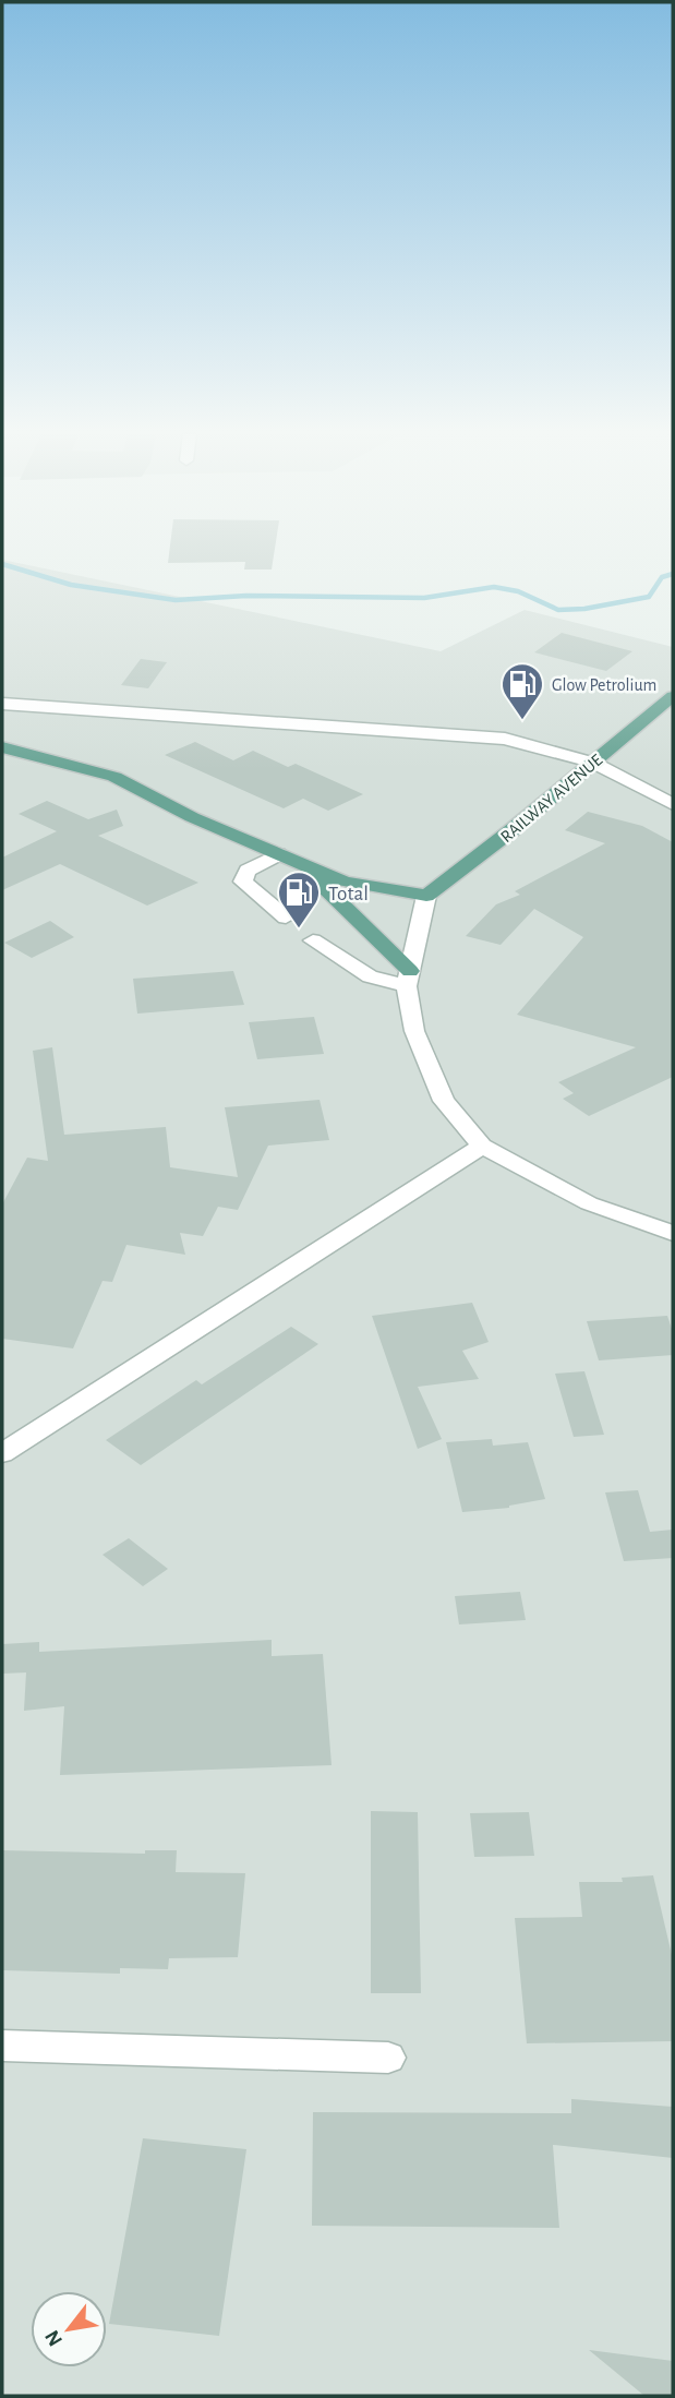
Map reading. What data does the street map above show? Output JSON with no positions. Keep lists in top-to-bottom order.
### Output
{
  "streets": {
    "main road": ["RAILWAY AVENUE"]
  },
  "places": {
    "fuel station": ["Glow Petrolium", "Total"]
  },
  "north": "bottom left"
}
